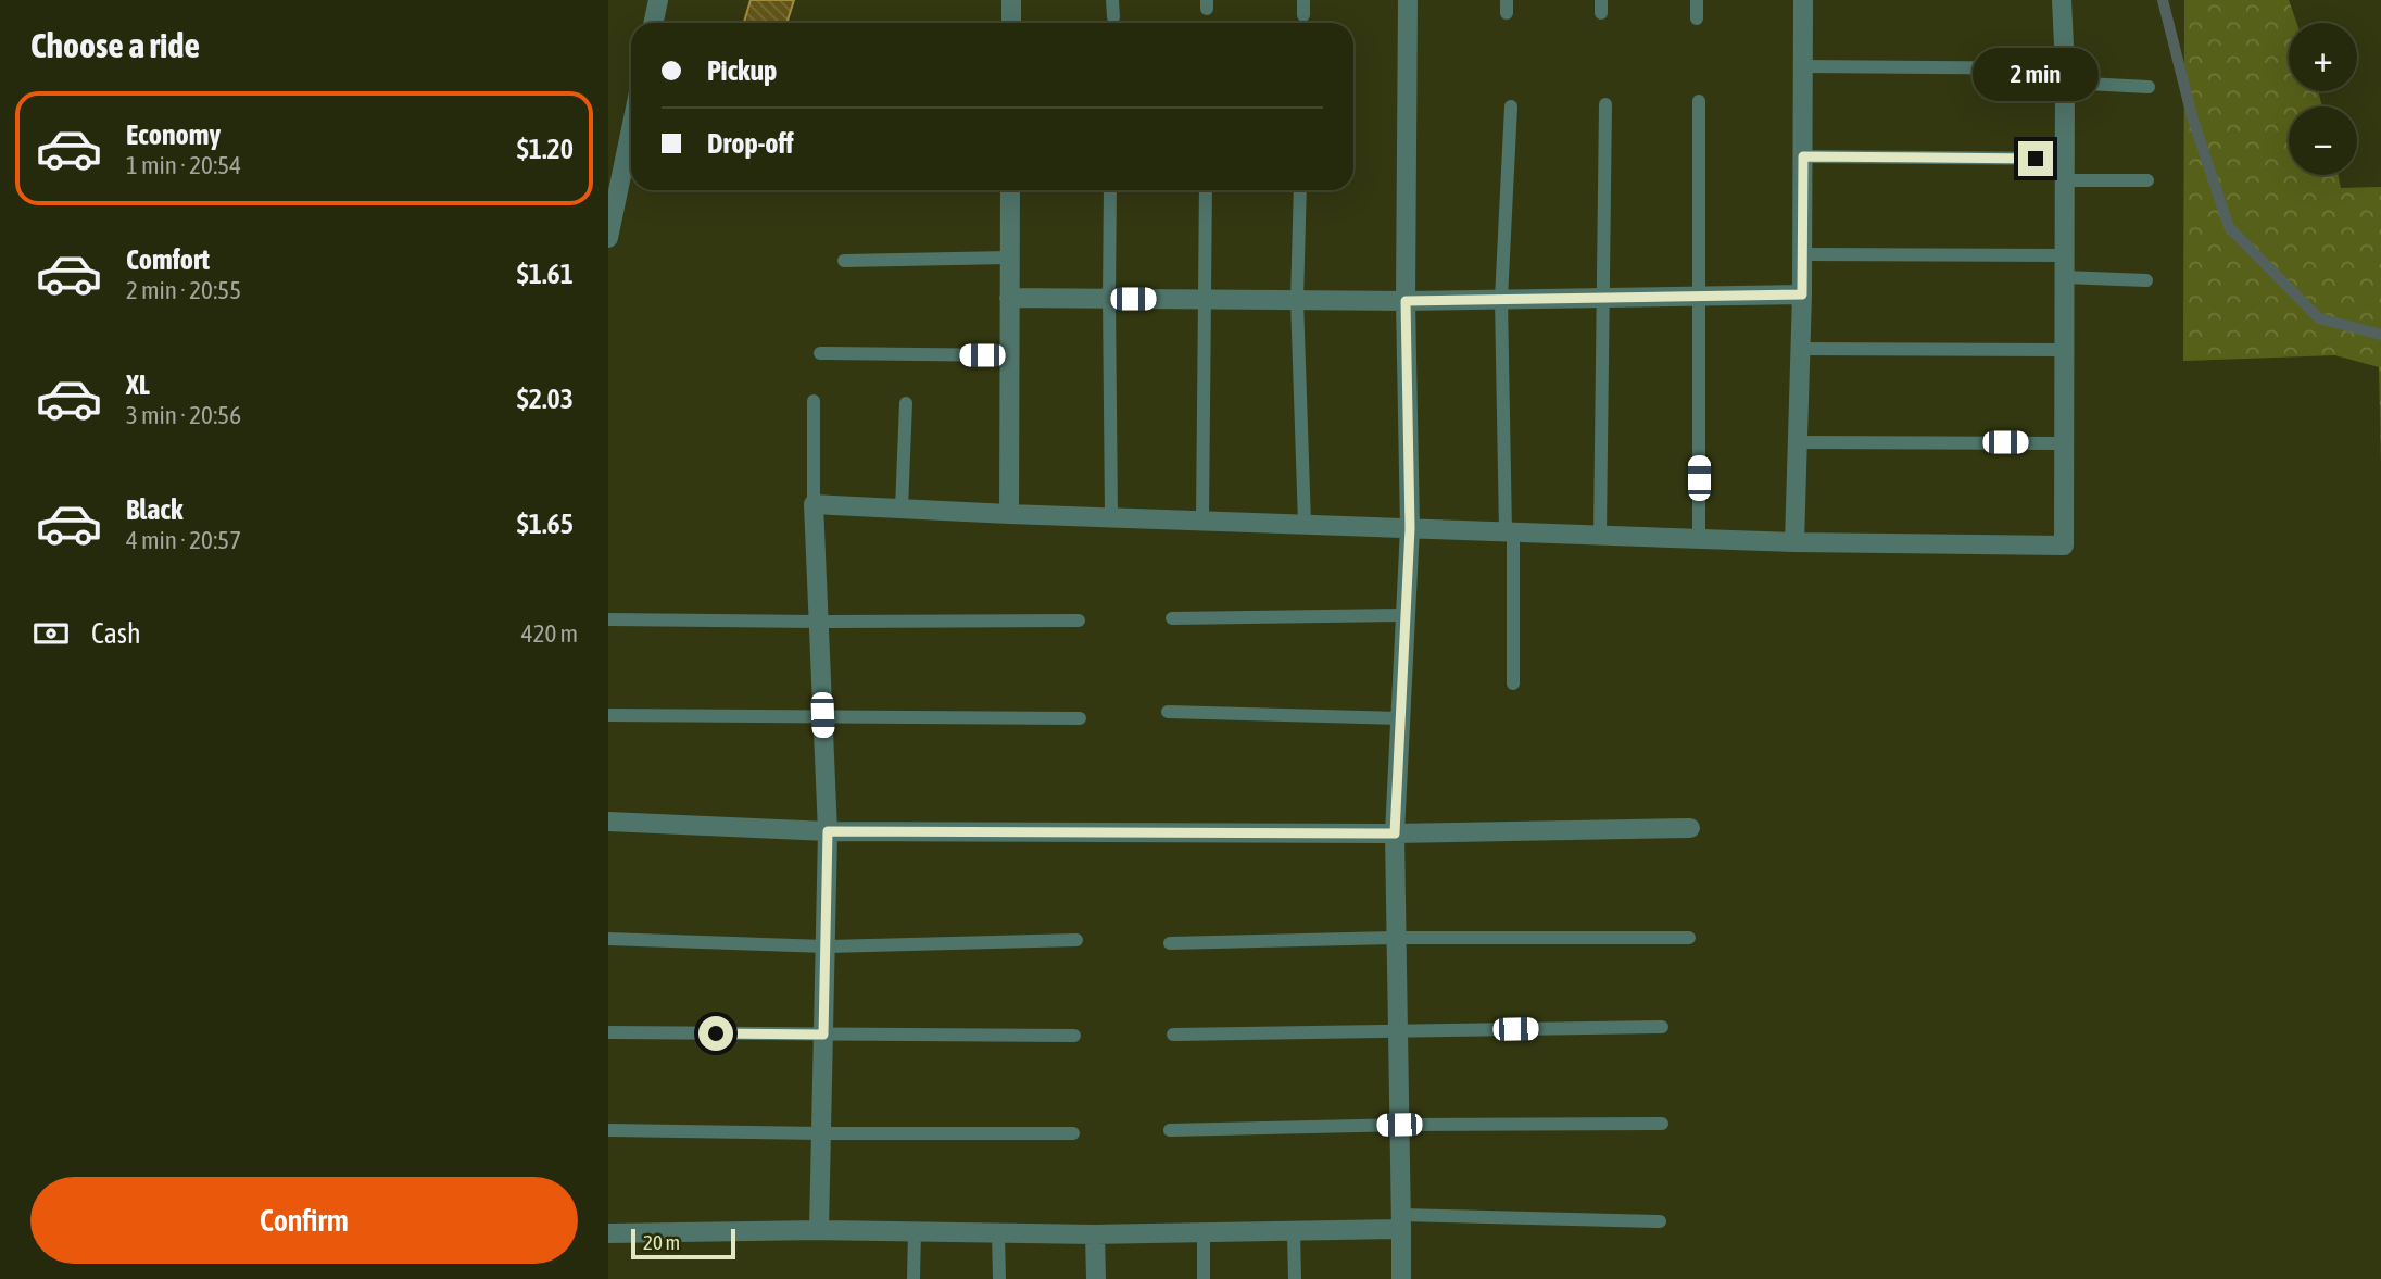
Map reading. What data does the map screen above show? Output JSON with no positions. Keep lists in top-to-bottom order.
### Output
{
  "scale_bar": "20 m",
  "page": {
    "heading": "Choose a ride",
    "map_buttons": ["+", "−"],
    "banner": ["Pickup", "Drop-off"],
    "bubble": "2 min",
    "list": [
      {
        "name": "Economy",
        "note": "1 min · 20:54",
        "value": "$1.20"
      },
      {
        "name": "Comfort",
        "note": "2 min · 20:55",
        "value": "$1.61"
      },
      {
        "name": "XL",
        "note": "3 min · 20:56",
        "value": "$2.03"
      },
      {
        "name": "Black",
        "note": "4 min · 20:57",
        "value": "$1.65"
      }
    ],
    "pay": ["Cash", "420 m"],
    "buttons": "Confirm",
    "scale": "20 m"
  }
}
